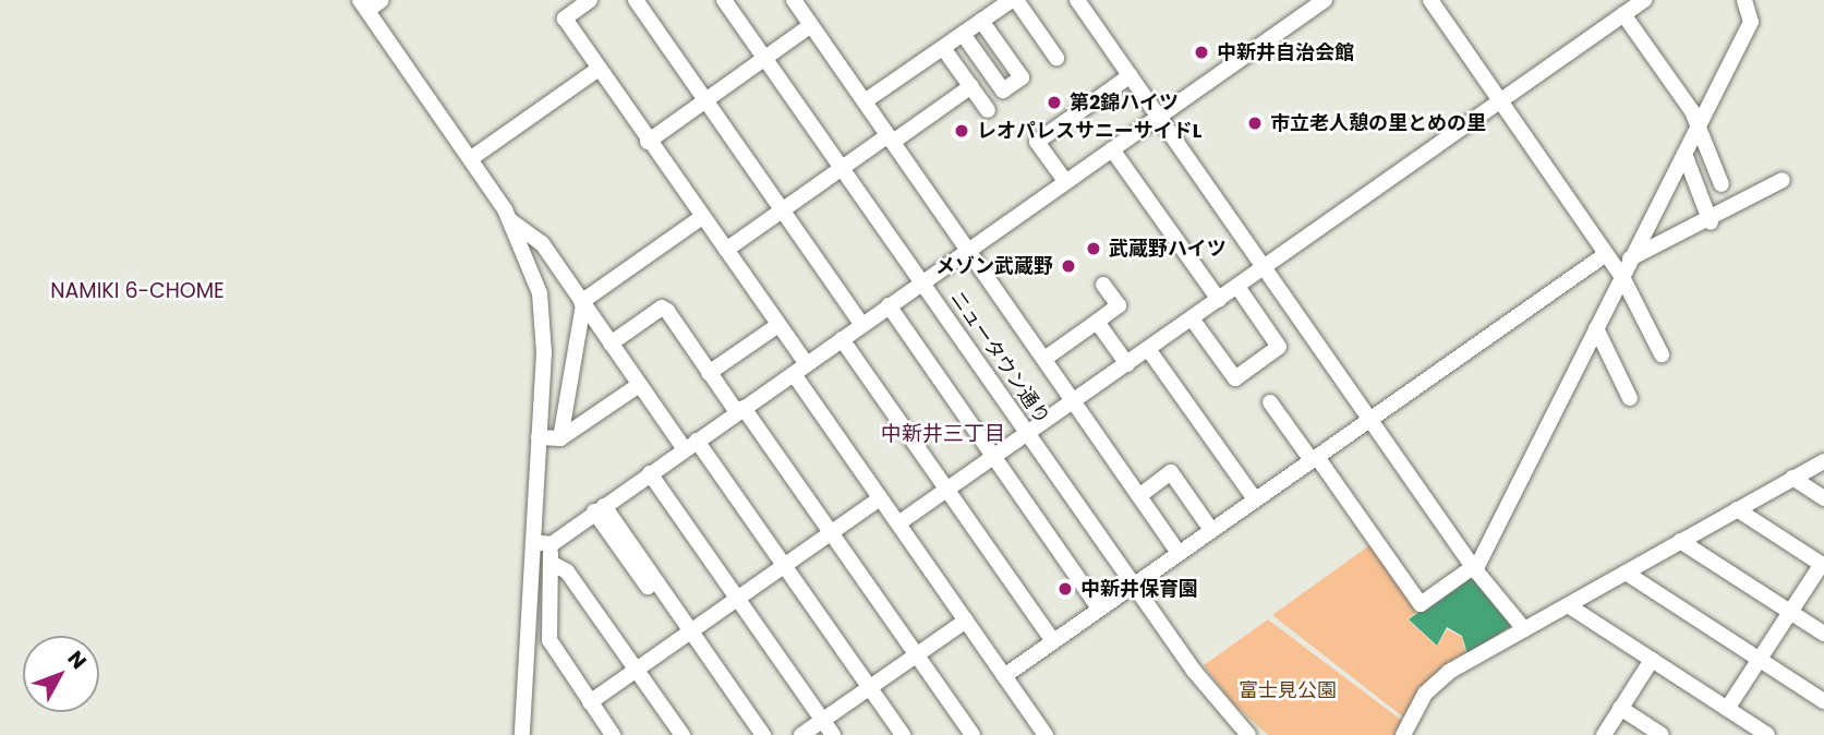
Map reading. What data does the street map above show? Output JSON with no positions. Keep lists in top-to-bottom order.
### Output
{
  "streets": {
    "street": ["ニュータウン通り"]
  },
  "districts": ["NAMIKI 6-CHOME", "中新井三丁目"],
  "parks": ["富士見公園"],
  "places": [
    "中新井自治会館",
    "第2錦ハイツ",
    "市立老人憩の里とめの里",
    "レオパレスサニーサイドL",
    "武蔵野ハイツ",
    "メゾン武蔵野",
    "中新井保育園"
  ],
  "north": "top right"
}
